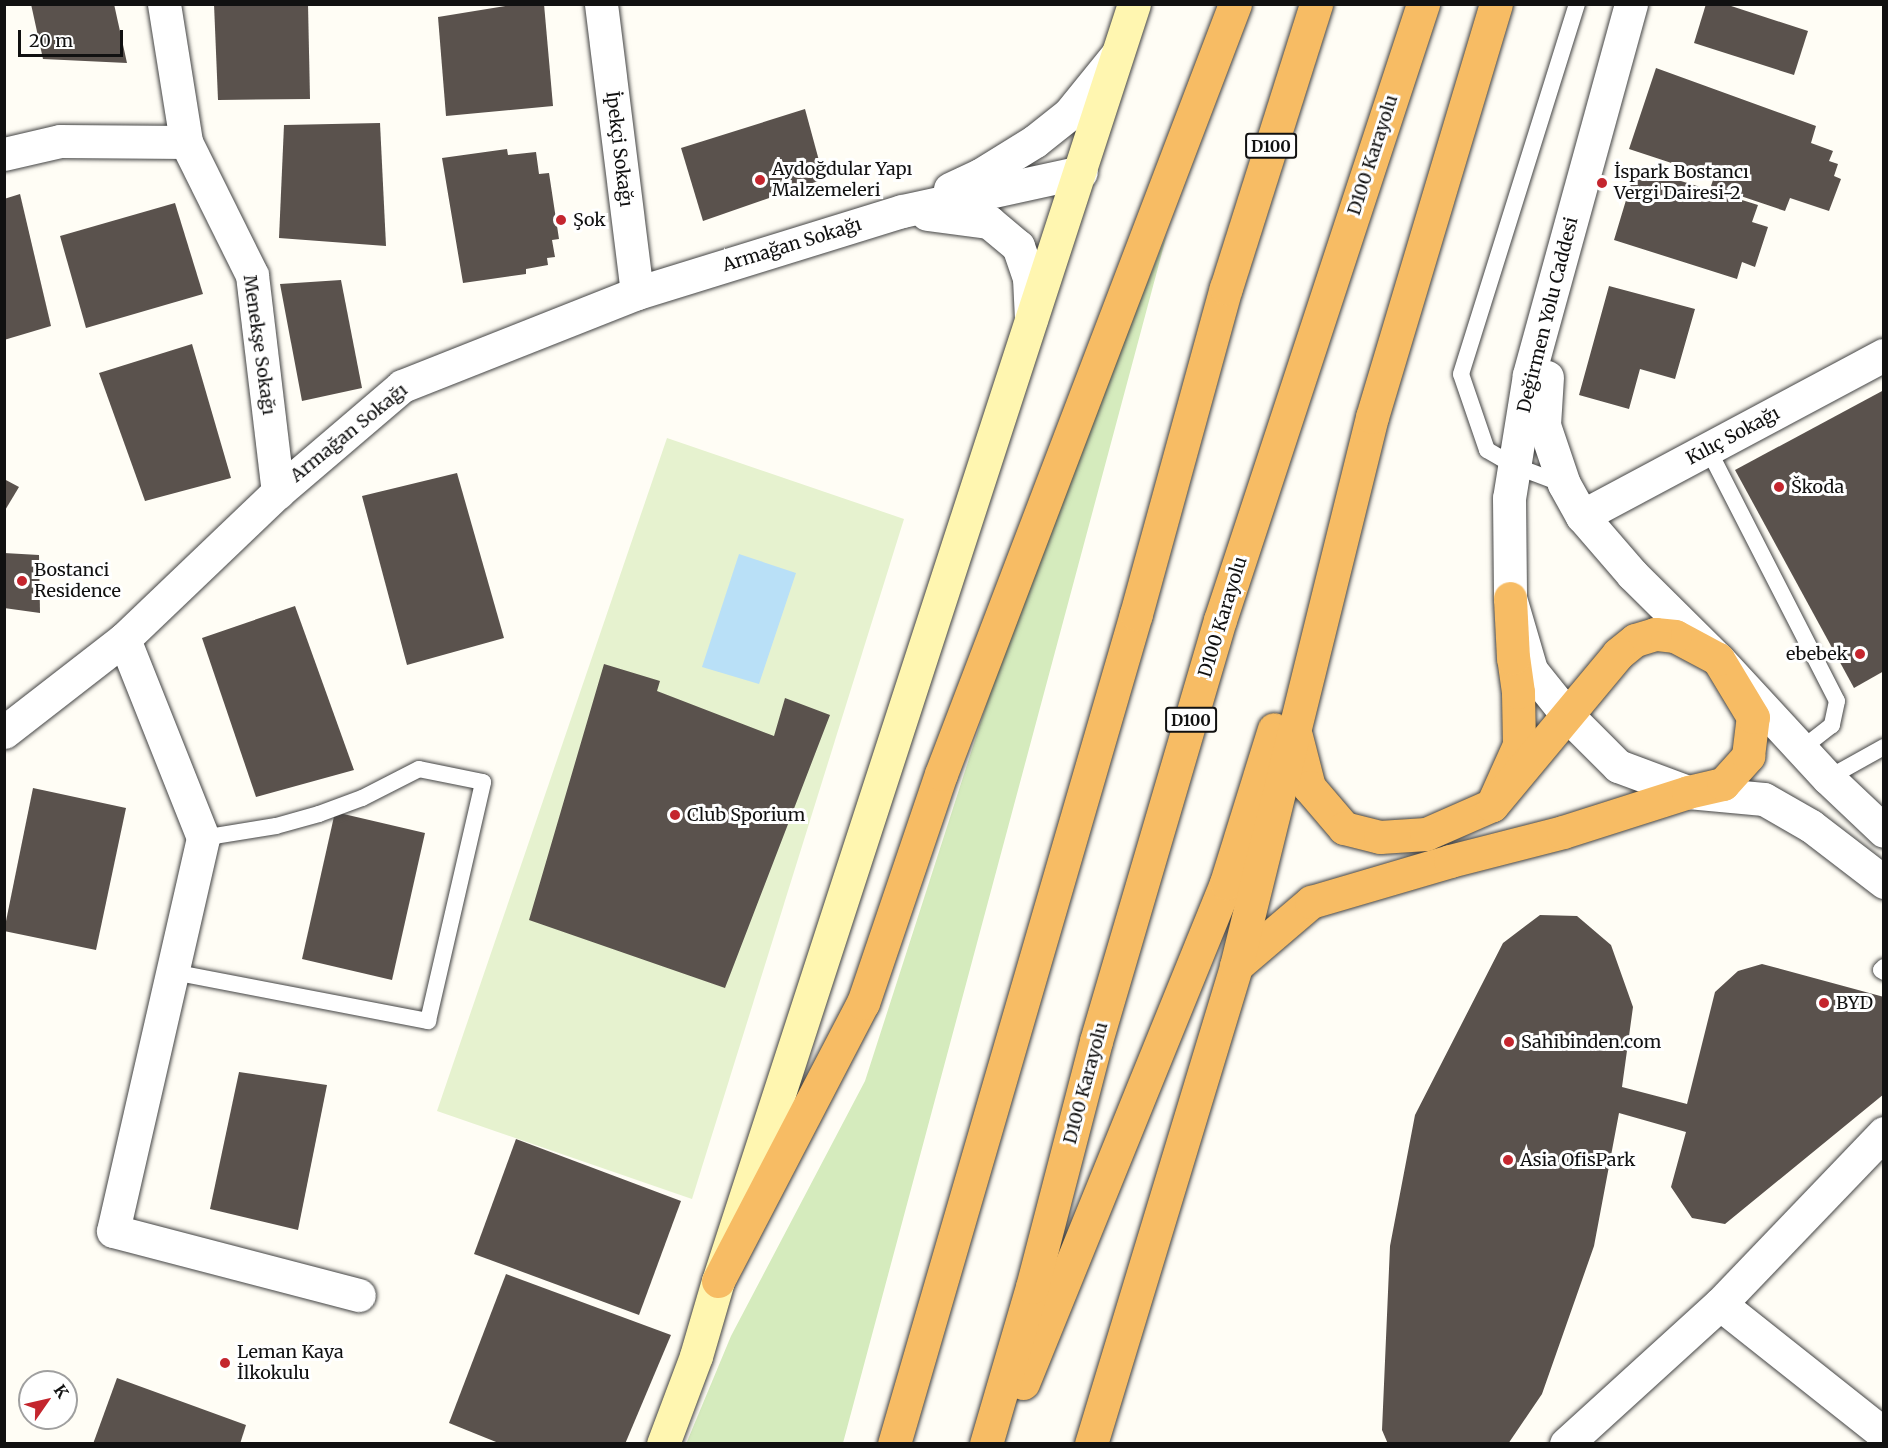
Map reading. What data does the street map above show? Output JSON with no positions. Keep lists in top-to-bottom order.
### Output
{
  "streets": {
    "highway": ["D100", "D100 Karayolu"],
    "street": [
      "İpekçi Sokağı",
      "Armağan Sokağı",
      "Değirmen Yolu Caddesi",
      "Menekşe Sokağı",
      "Kılıç Sokağı"
    ]
  },
  "crossings": [
    ["İpekçi Sokağı", "Armağan Sokağı"],
    ["Armağan Sokağı", "Menekşe Sokağı"],
    ["Değirmen Yolu Caddesi", "Kılıç Sokağı"]
  ],
  "places": [
    "Aydoğdular Yapı Malzemeleri",
    "İspark Bostancı Vergi Dairesi-2",
    "Şok",
    "Škoda",
    "Bostanci Residence",
    "ebebek",
    "Club Sporium",
    "BYD",
    "Sahibinden.com",
    "Asia OfisPark",
    "Leman Kaya İlkokulu"
  ],
  "scale_bar": "20 m",
  "north": "top right"
}
